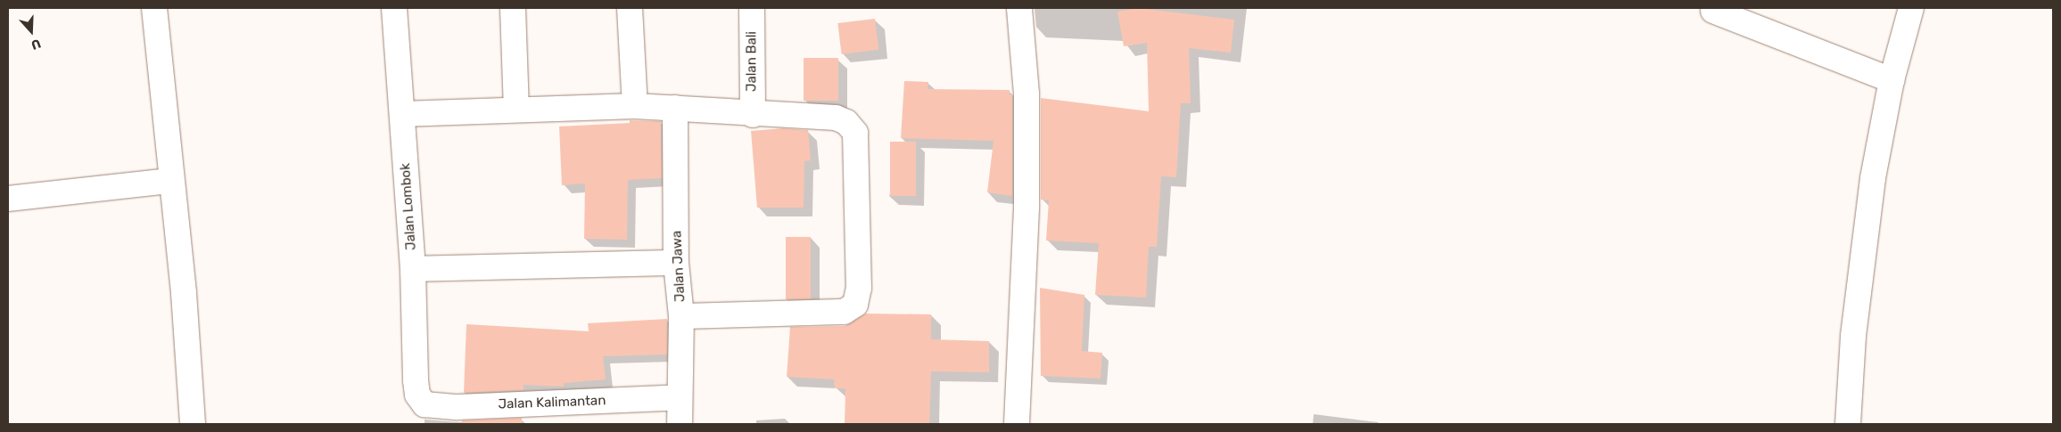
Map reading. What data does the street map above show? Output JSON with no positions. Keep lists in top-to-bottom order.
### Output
{
  "streets": {
    "street": [
      "Jalan Bali",
      "Jalan Lombok",
      "Jalan Jawa",
      "Jalan Kalimantan"
    ]
  },
  "crossings": [
    ["Jalan Lombok", "Jalan Kalimantan"],
    ["Jalan Jawa", "Jalan Kalimantan"]
  ],
  "north": "bottom"
}
